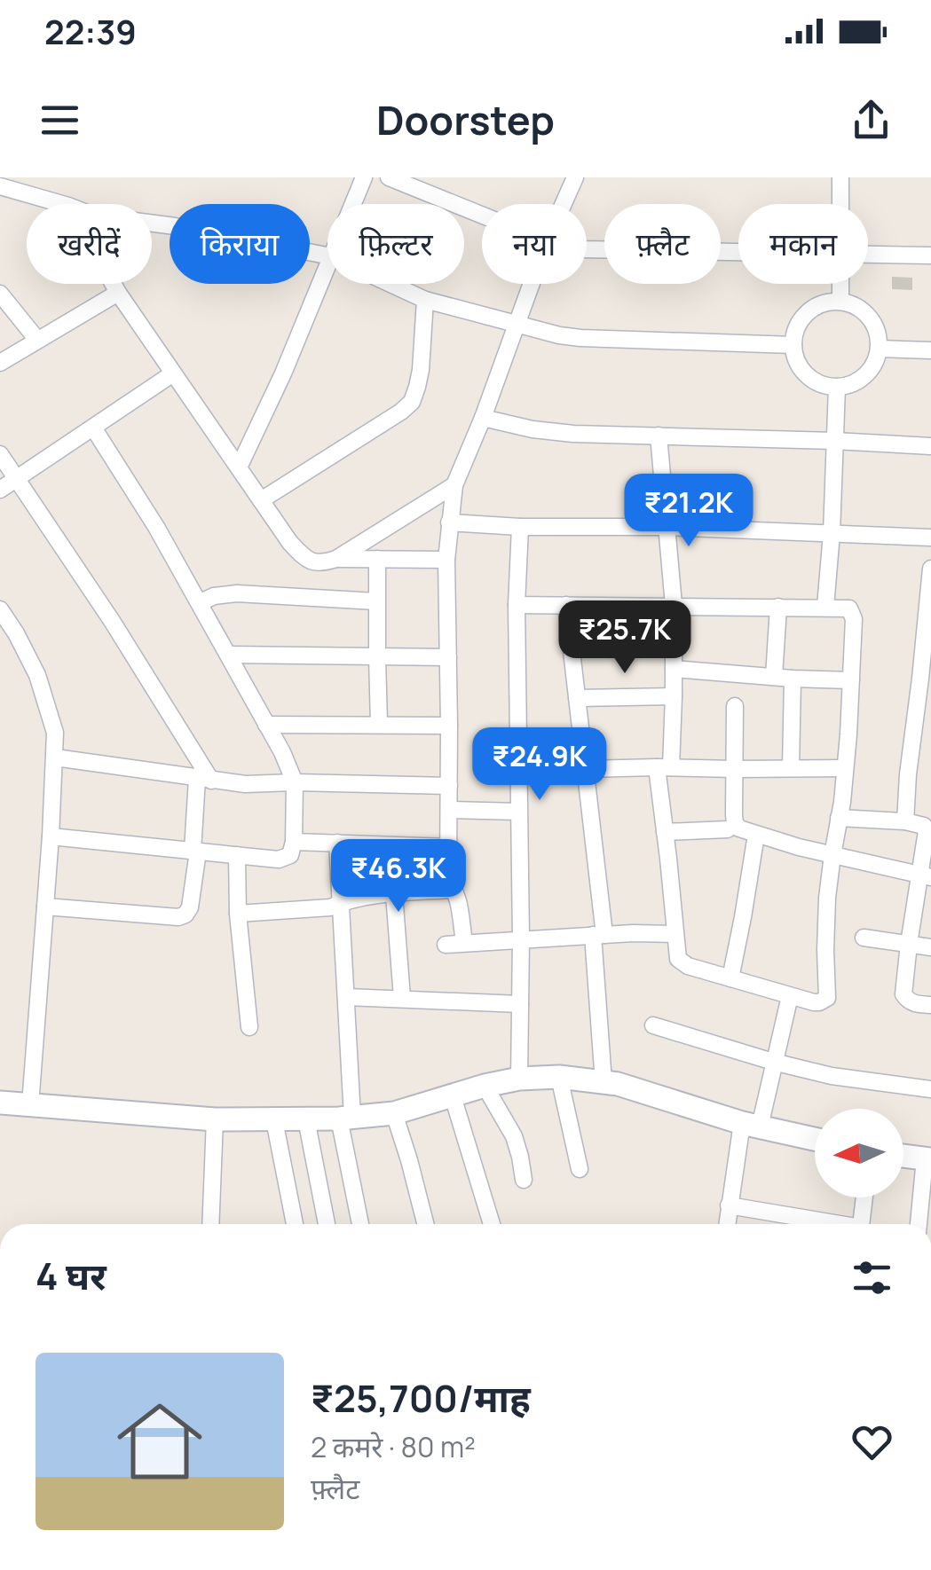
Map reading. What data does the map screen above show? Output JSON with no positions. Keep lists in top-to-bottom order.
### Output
{
  "north": "left",
  "page": {
    "status": "22:39",
    "header": "Doorstep",
    "chip": [
      "खरीदें",
      "किराया",
      "फ़िल्टर",
      "नया",
      "फ़्लैट",
      "मकान"
    ],
    "price": [
      "₹21.2K",
      "₹25.7K",
      "₹24.9K",
      "₹46.3K"
    ],
    "heading": "4 घर",
    "list": [
      {
        "name": "₹25,700/माह",
        "note": "2 कमरे · 80 m² · फ़्लैट"
      }
    ]
  }
}
